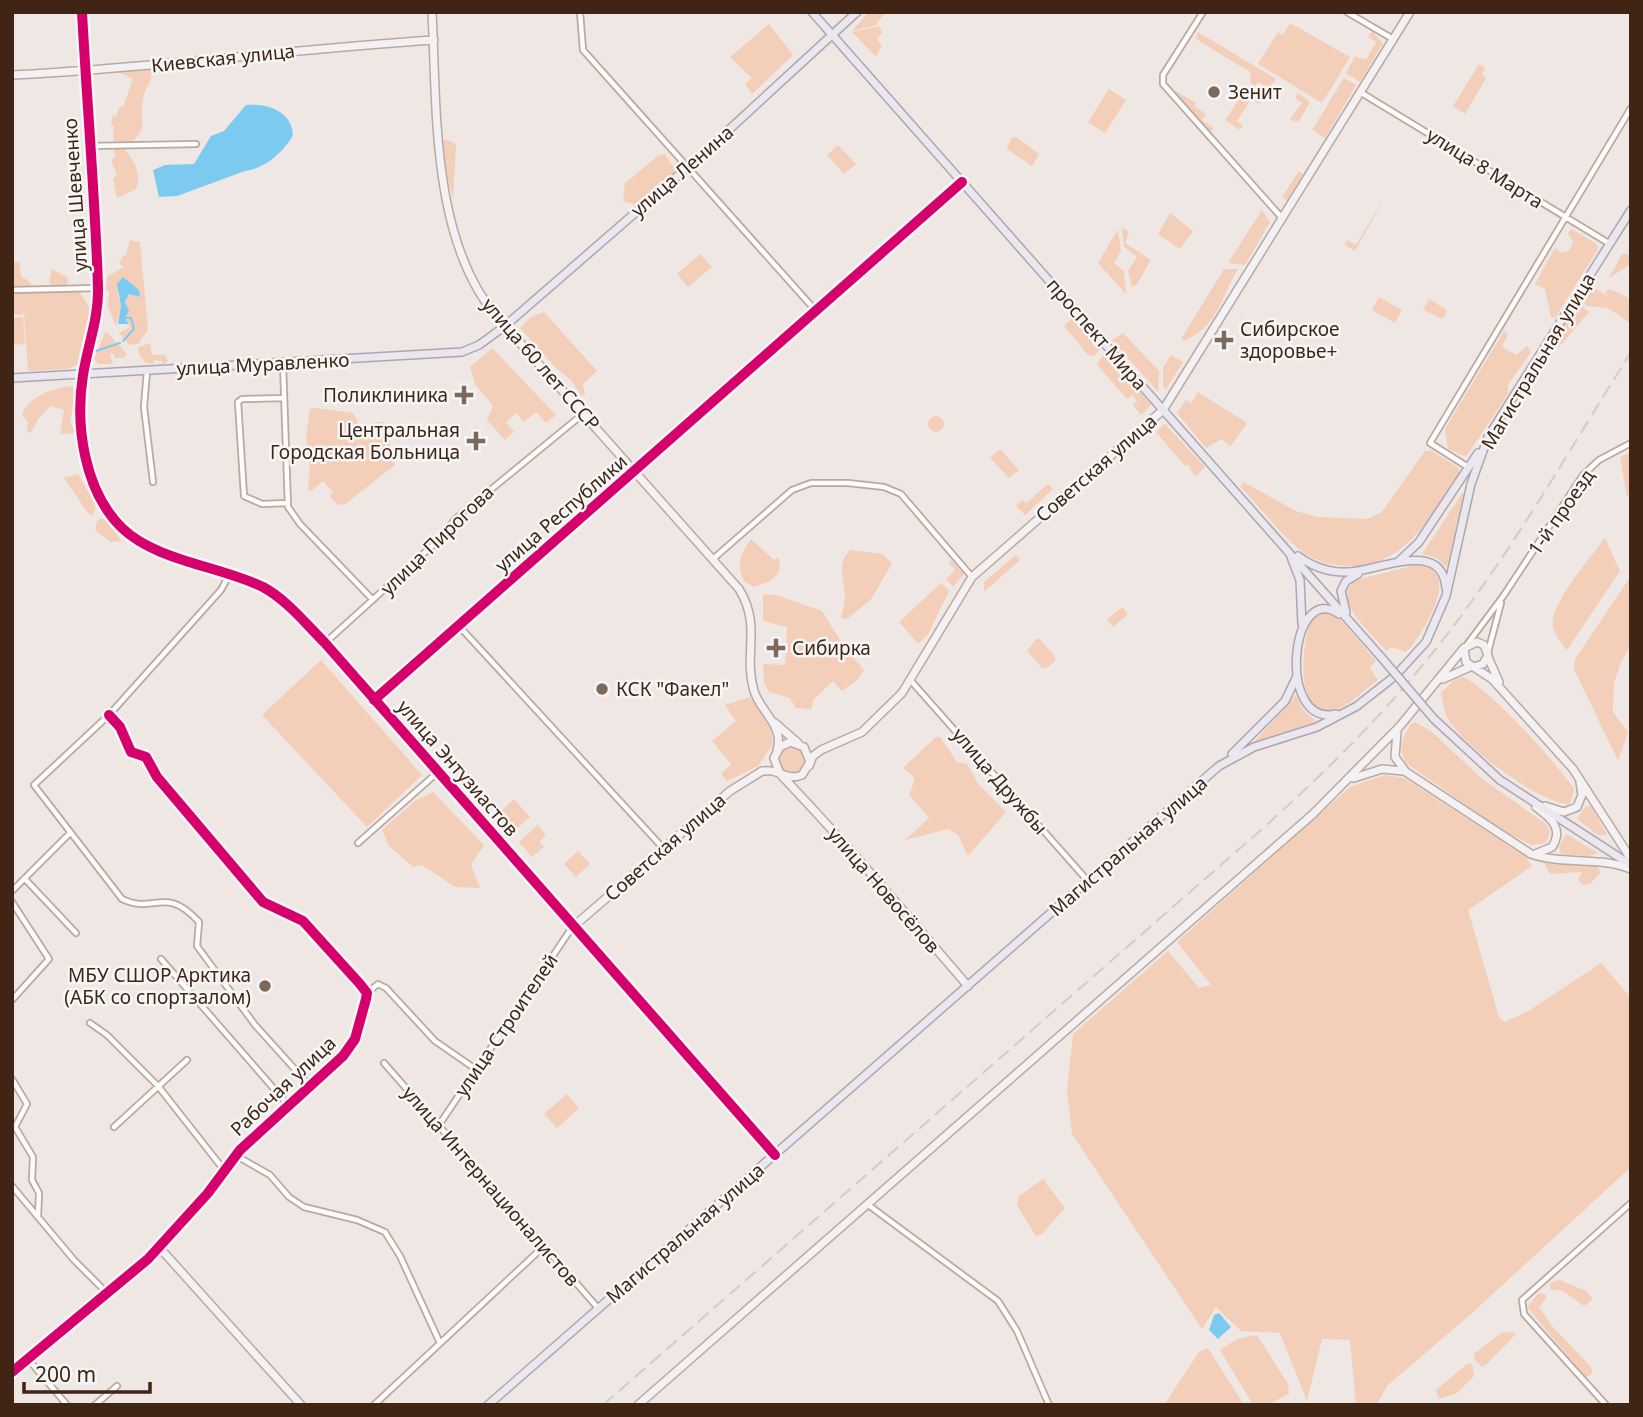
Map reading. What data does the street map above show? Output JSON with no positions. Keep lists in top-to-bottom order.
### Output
{
  "streets": {
    "main road": [
      "Киевская улица",
      "улица Ленина",
      "улица Шевченко",
      "проспект Мира",
      "Магистральная улица",
      "улица Муравленко",
      "улица 60 лет СССР",
      "Советская улица",
      "улица Республики",
      "улица Энтузиастов",
      "улица Новосёлов"
    ],
    "street": [
      "улица 8 Марта",
      "1-й проезд",
      "улица Пирогова",
      "улица Дружбы",
      "улица Строителей",
      "Рабочая улица",
      "улица Интернационалистов"
    ]
  },
  "crossings": [
    ["Киевская улица", "улица Шевченко"],
    ["Киевская улица", "улица 60 лет СССР"],
    ["улица 8 Марта", "Магистральная улица"],
    ["улица 8 Марта", "Советская улица"],
    ["улица Ленина", "проспект Мира"],
    ["улица Ленина", "улица Муравленко"],
    ["улица Ленина", "улица 60 лет СССР"],
    ["улица Шевченко", "улица Муравленко"],
    ["улица Шевченко", "улица Энтузиастов"],
    ["проспект Мира", "Советская улица"],
    ["Магистральная улица", "улица Энтузиастов"],
    ["Магистральная улица", "улица Дружбы"],
    ["Магистральная улица", "улица Новосёлов"],
    ["Магистральная улица", "улица Интернационалистов"],
    ["улица Муравленко", "улица 60 лет СССР"],
    ["улица Муравленко", "улица Энтузиастов"],
    ["улица 60 лет СССР", "Советская улица"],
    ["улица 60 лет СССР", "улица Республики"],
    ["улица 60 лет СССР", "улица Пирогова"],
    ["улица 60 лет СССР", "улица Новосёлов"],
    ["Советская улица", "улица Энтузиастов"],
    ["Советская улица", "улица Дружбы"],
    ["Советская улица", "улица Новосёлов"],
    ["Советская улица", "улица Строителей"],
    ["улица Республики", "улица Энтузиастов"],
    ["улица Пирогова", "улица Энтузиастов"],
    ["улица Энтузиастов", "улица Строителей"],
    ["улица Строителей", "улица Интернационалистов"]
  ],
  "places": {
    "other": ["Зенит", "КСК \"Факел\"", "МБУ СШОР Арктика (АБК со спортзалом)"],
    "health": [
      "Сибирское здоровье+",
      "Поликлиника",
      "Центральная Городская Больница",
      "Сибирка"
    ]
  },
  "scale_bar": "200 m"
}
